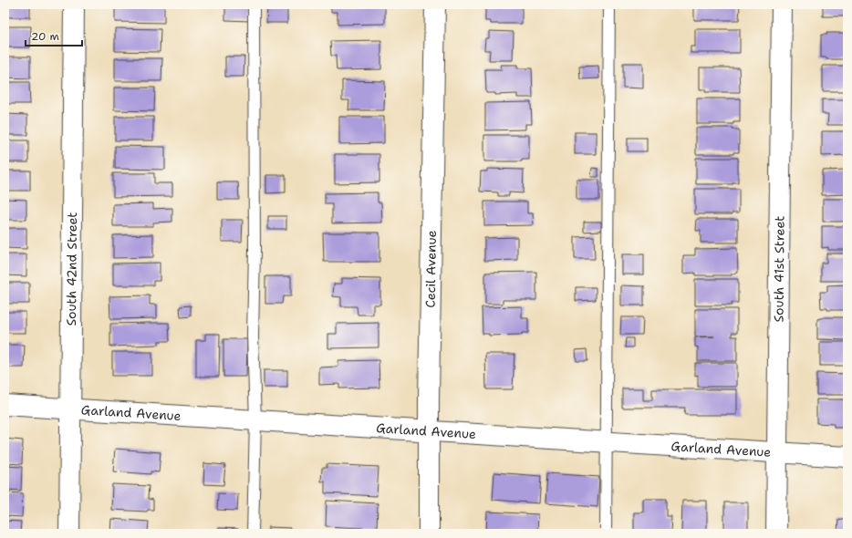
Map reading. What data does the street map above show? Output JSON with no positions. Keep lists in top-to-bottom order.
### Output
{
  "streets": {
    "street": [
      "South 42nd Street",
      "Cecil Avenue",
      "South 41st Street",
      "Garland Avenue"
    ]
  },
  "crossings": [
    ["South 42nd Street", "Garland Avenue"],
    ["Cecil Avenue", "Garland Avenue"],
    ["South 41st Street", "Garland Avenue"]
  ],
  "scale_bar": "20 m"
}
